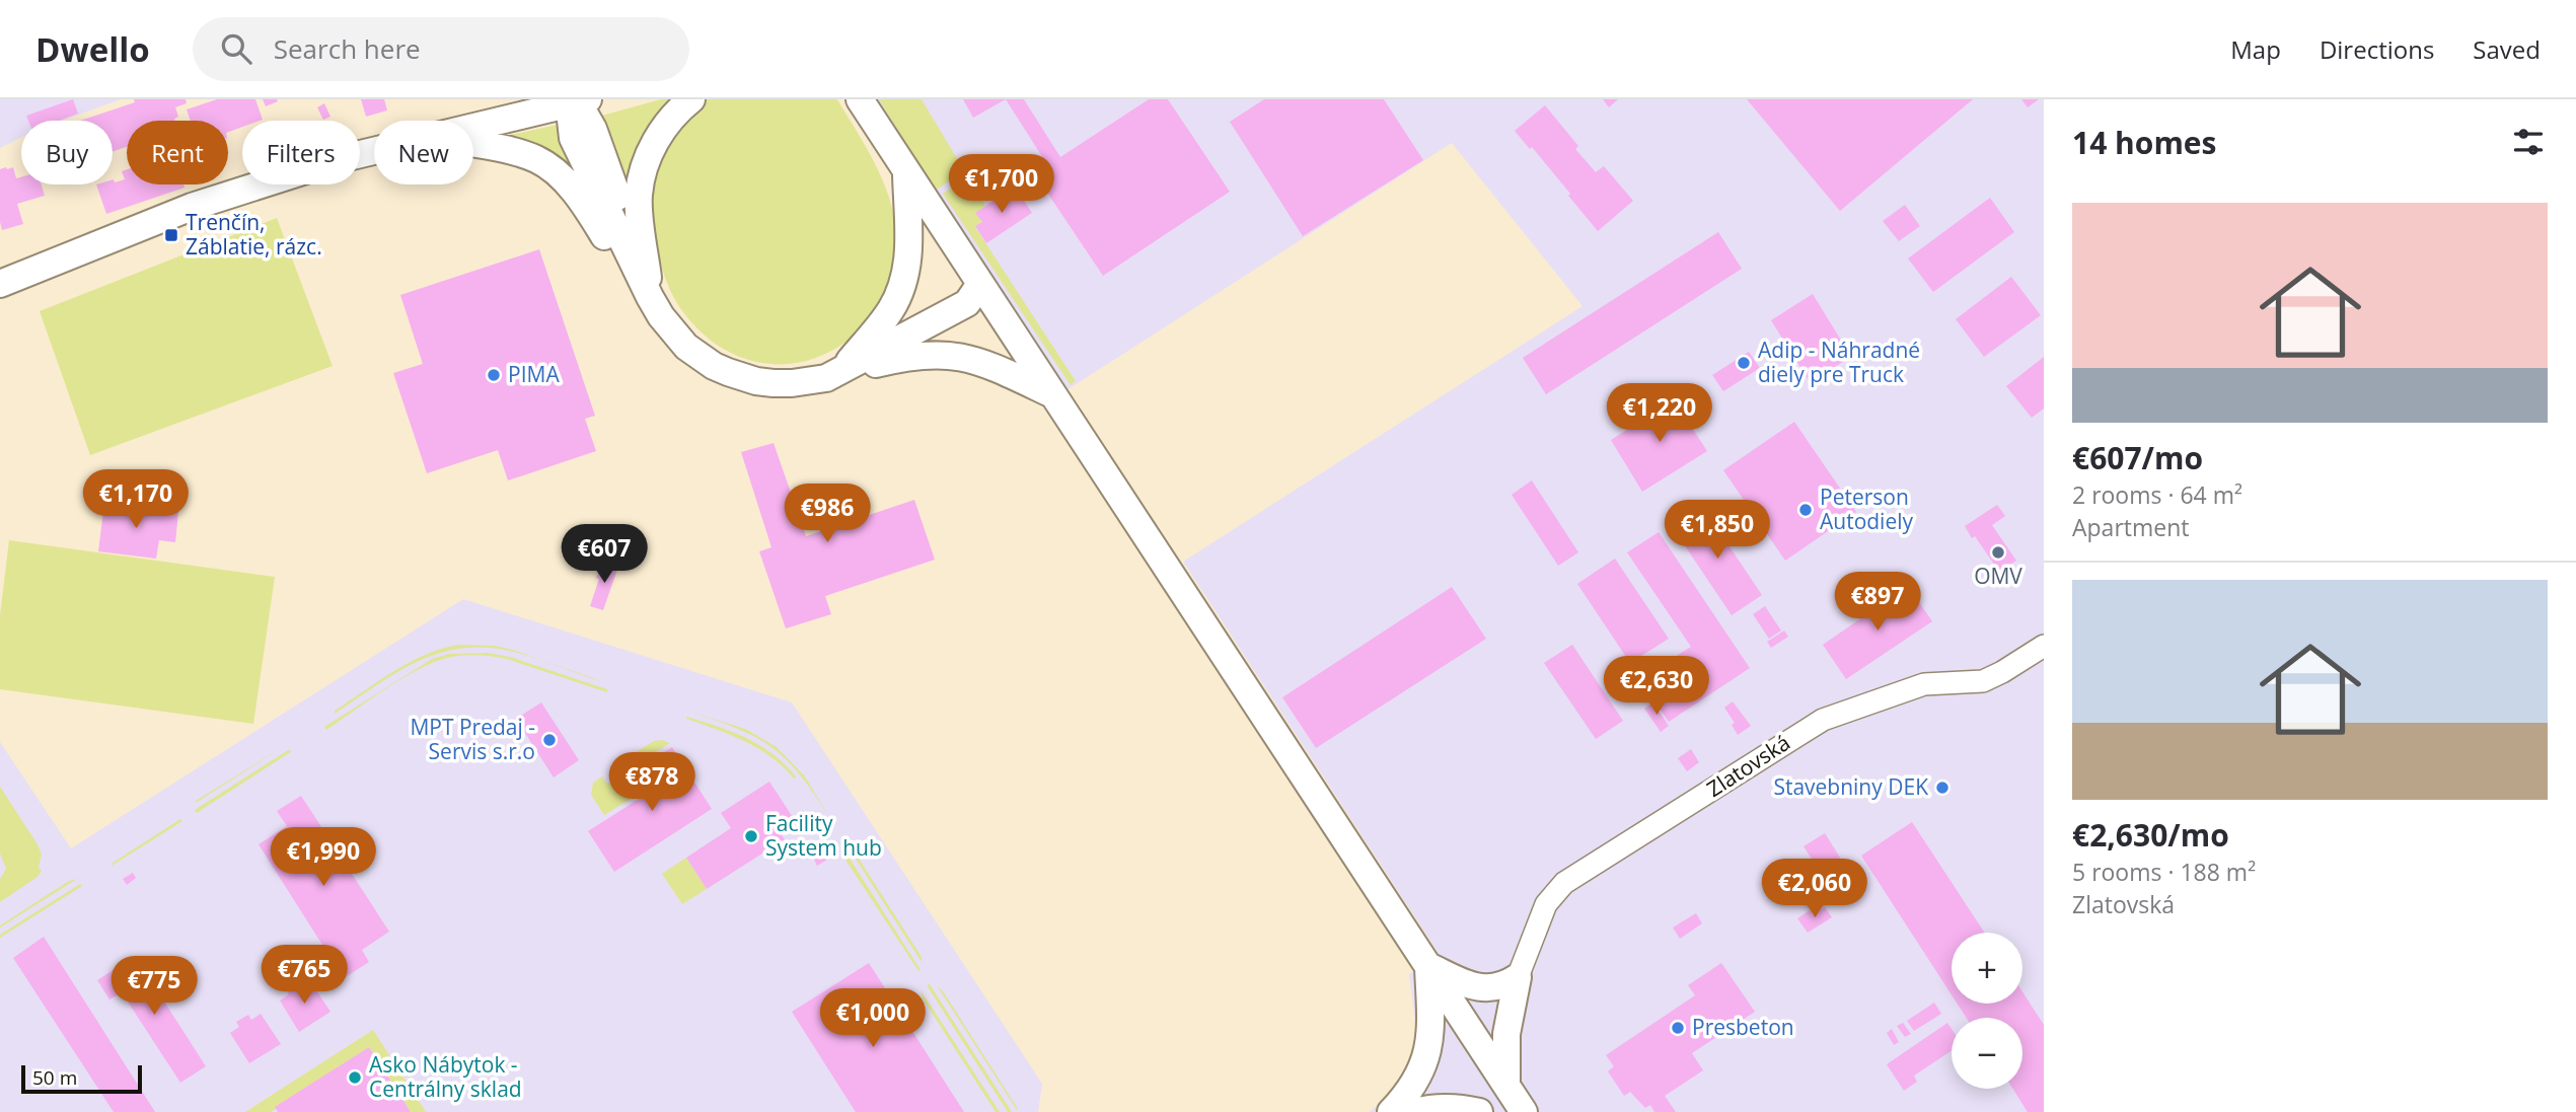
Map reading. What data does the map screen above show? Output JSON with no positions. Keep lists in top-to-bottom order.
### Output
{
  "streets": {
    "street": ["Zlatovská"]
  },
  "places": {
    "transit": ["Trenčín, Záblatie, rázc."],
    "other": [
      "Adip - Náhradné diely pre Truck",
      "PIMA",
      "Peterson Autodiely",
      "OMV",
      "MPT Predaj - Servis s.r.o",
      "Stavebniny DEK",
      "Facility System hub",
      "Presbeton",
      "Asko Nábytok - Centrálny sklad"
    ]
  },
  "scale_bar": "50 m",
  "page": {
    "header": "Dwello",
    "search": "Search here",
    "nav": ["Map", "Directions", "Saved"],
    "heading": "14 homes",
    "chip": [
      "Buy",
      "Rent",
      "Filters",
      "New"
    ],
    "price": [
      "€1,700",
      "€1,220",
      "€1,170",
      "€986",
      "€1,850",
      "€607",
      "€897",
      "€2,630",
      "€878",
      "€1,990",
      "€2,060",
      "€765",
      "€775",
      "€1,000"
    ],
    "list": [
      {
        "name": "€607/mo",
        "note": "2 rooms · 64 m² · Apartment"
      },
      {
        "name": "€2,630/mo",
        "note": "5 rooms · 188 m² · Zlatovská"
      }
    ],
    "map_buttons": ["+", "−"],
    "scale": "50 m"
  }
}
